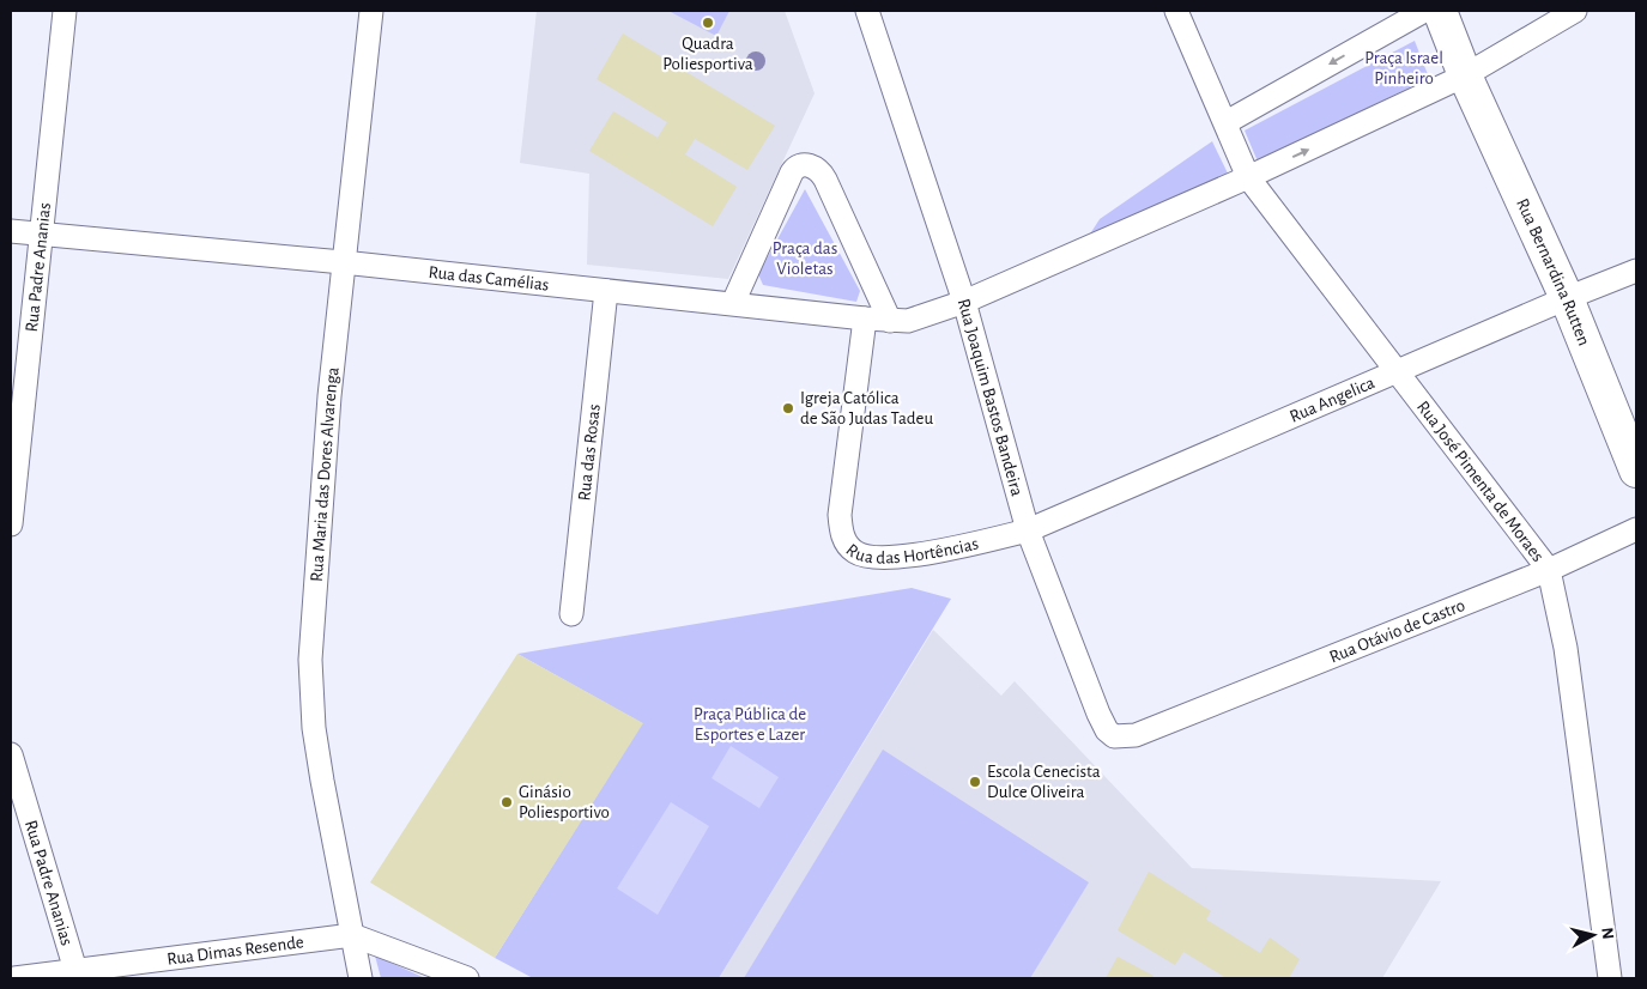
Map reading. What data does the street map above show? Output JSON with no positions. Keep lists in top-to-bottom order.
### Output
{
  "streets": {
    "street": [
      "Rua Padre Ananias",
      "Rua Bernardina Rutten",
      "Rua das Camélias",
      "Rua Joaquim Bastos Bandeira",
      "Rua Angelica",
      "Rua das Rosas",
      "Rua Maria das Dores Alvarenga",
      "Rua José Pimenta de Moraes",
      "Rua das Hortências",
      "Rua Otávio de Castro",
      "Rua Dimas Resende"
    ]
  },
  "crossings": [
    ["Rua Padre Ananias", "Rua das Camélias"],
    ["Rua Padre Ananias", "Rua Dimas Resende"],
    ["Rua Bernardina Rutten", "Rua Angelica"],
    ["Rua das Camélias", "Rua Joaquim Bastos Bandeira"],
    ["Rua das Camélias", "Rua das Rosas"],
    ["Rua das Camélias", "Rua Maria das Dores Alvarenga"],
    ["Rua das Camélias", "Rua das Hortências"],
    ["Rua Joaquim Bastos Bandeira", "Rua Angelica"],
    ["Rua Joaquim Bastos Bandeira", "Rua das Hortências"],
    ["Rua Joaquim Bastos Bandeira", "Rua Otávio de Castro"],
    ["Rua Angelica", "Rua José Pimenta de Moraes"],
    ["Rua Angelica", "Rua das Hortências"],
    ["Rua Maria das Dores Alvarenga", "Rua Dimas Resende"],
    ["Rua José Pimenta de Moraes", "Rua Otávio de Castro"]
  ],
  "parks": ["Praça Israel Pinheiro", "Praça das Violetas", "Praça Pública de Esportes e Lazer"],
  "places": [
    "Quadra Poliesportiva",
    "Igreja Católica de São Judas Tadeu",
    "Escola Cenecista Dulce Oliveira",
    "Ginásio Poliesportivo"
  ],
  "north": "right"
}
